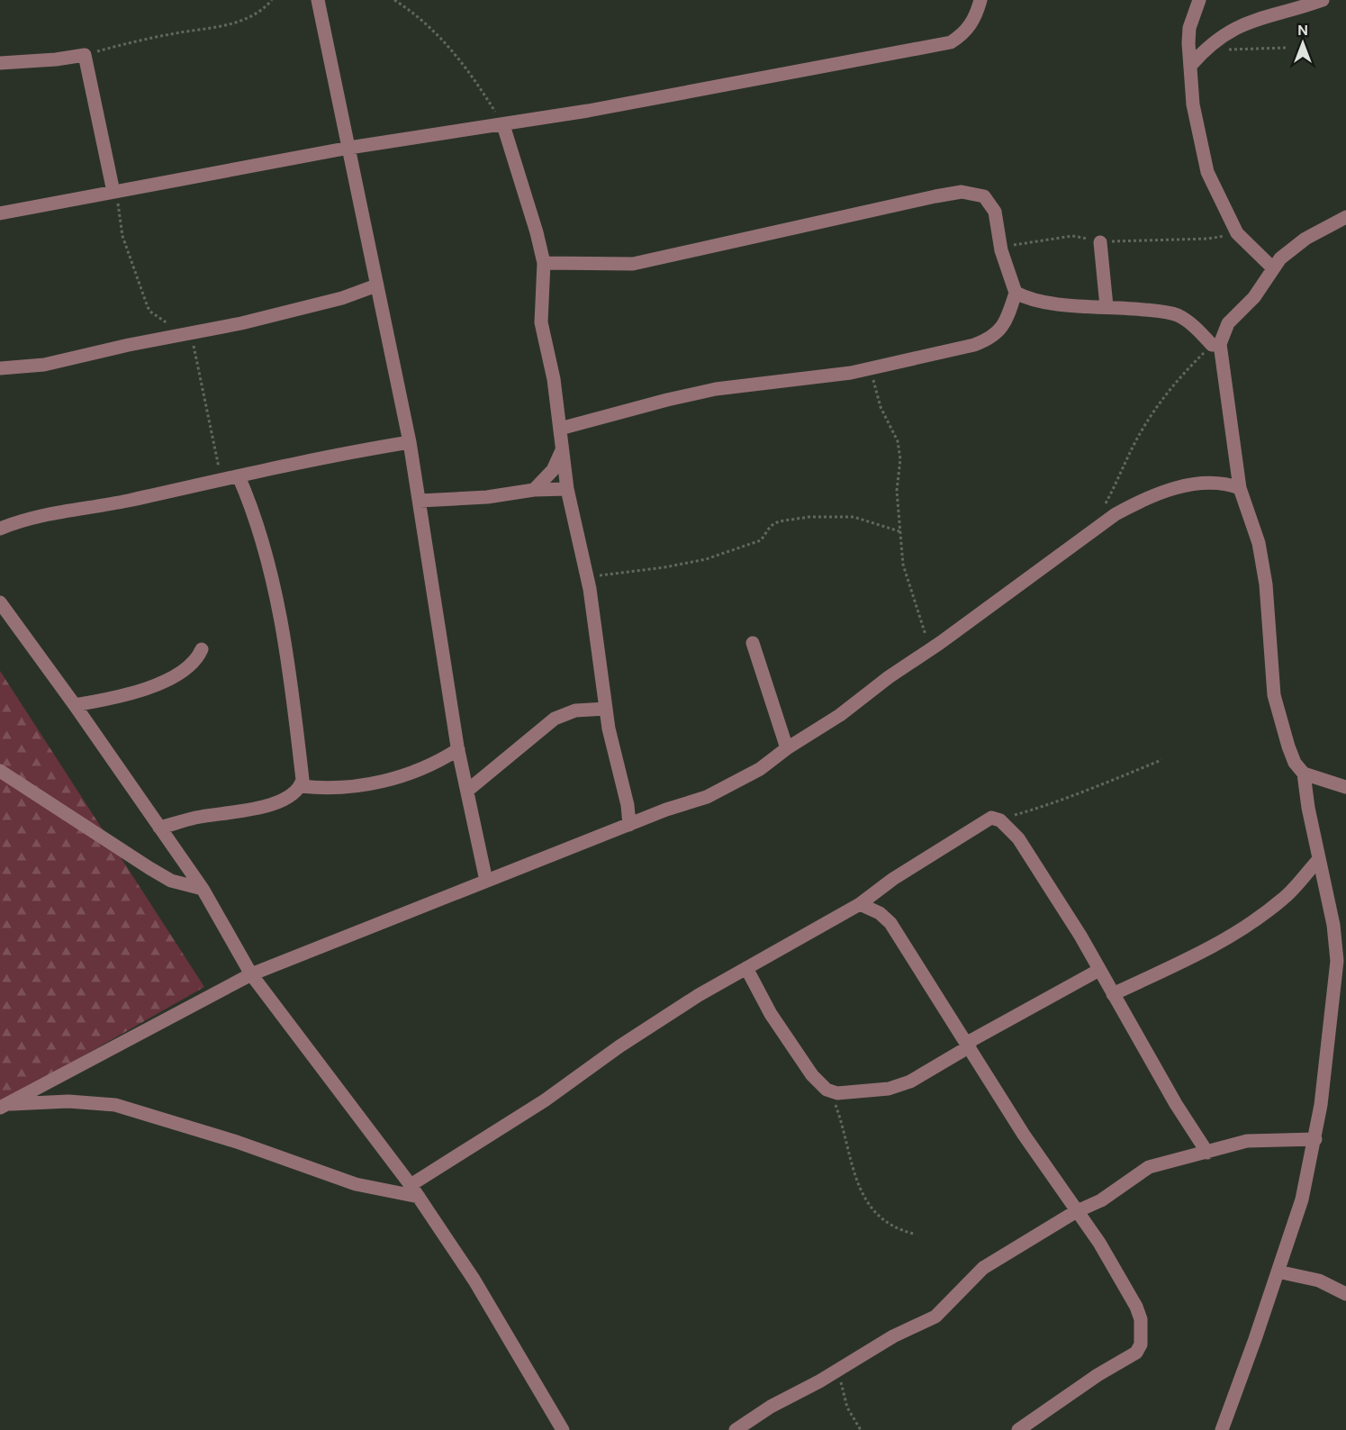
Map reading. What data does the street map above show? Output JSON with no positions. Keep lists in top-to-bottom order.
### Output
{
  "north": "top"
}
